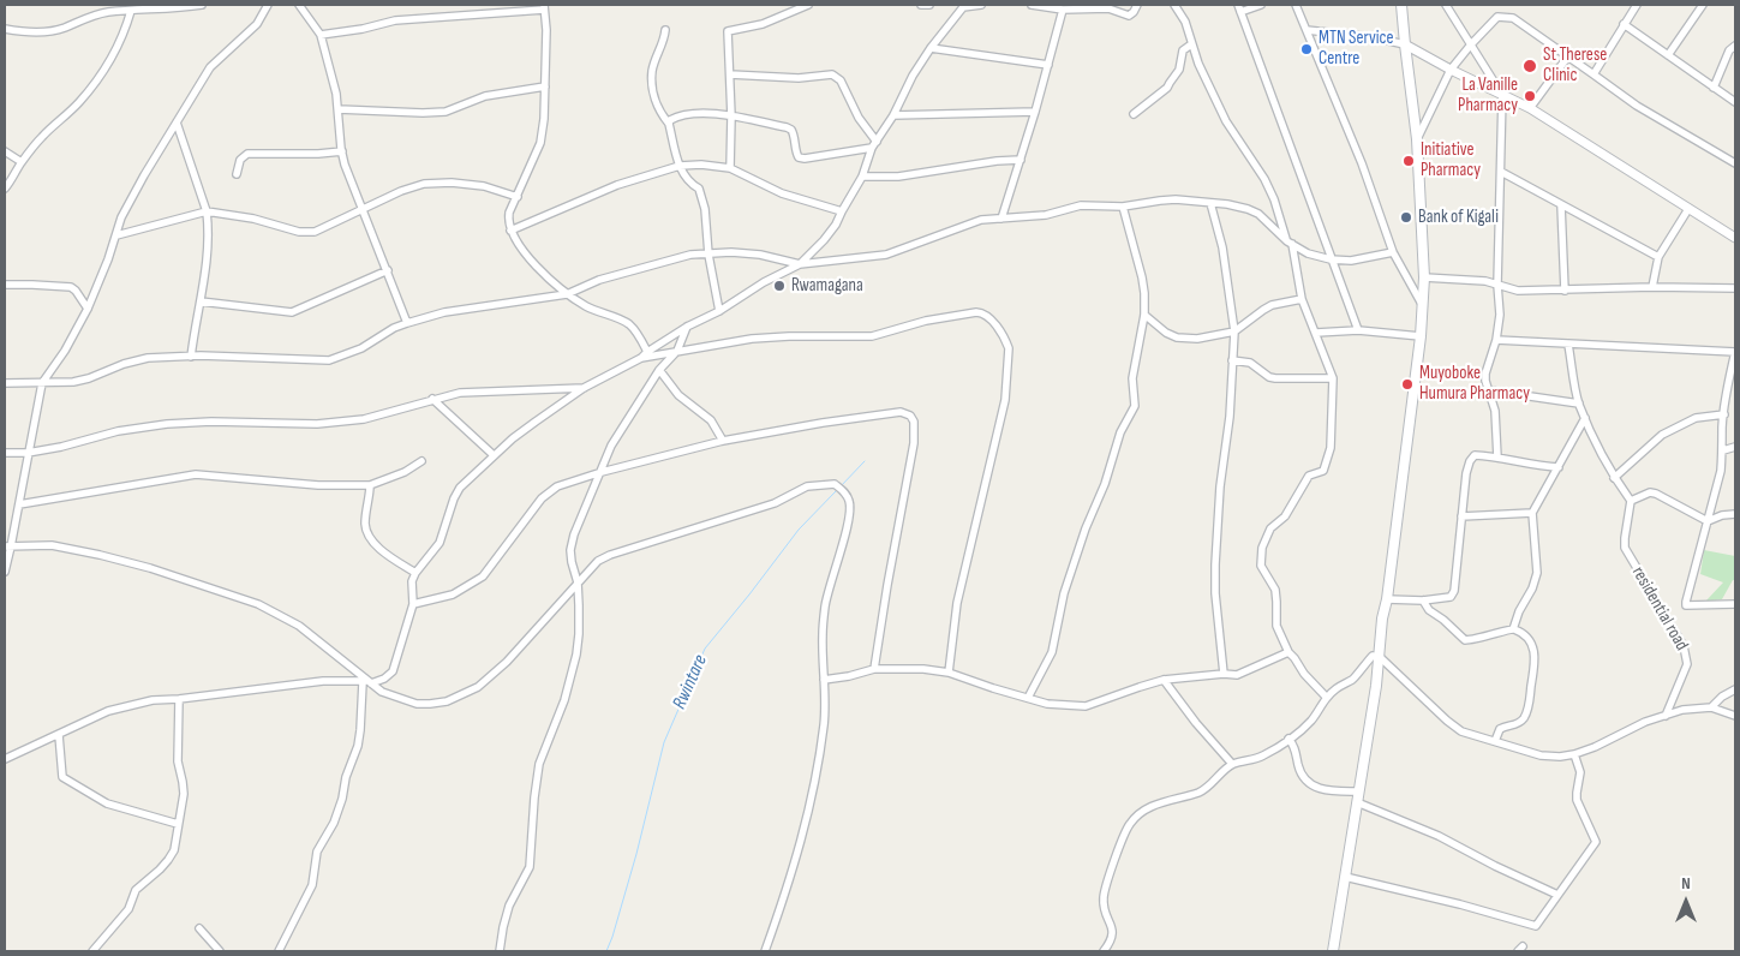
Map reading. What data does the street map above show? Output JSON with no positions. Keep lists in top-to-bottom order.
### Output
{
  "streets": {
    "street": ["residential road"]
  },
  "water": ["Rwintare"],
  "places": [
    "MTN Service Centre",
    "St Therese Clinic",
    "La Vanille Pharmacy",
    "Initiative Pharmacy",
    "Bank of Kigali",
    "Rwamagana",
    "Muyoboke Humura Pharmacy"
  ],
  "north": "top"
}
